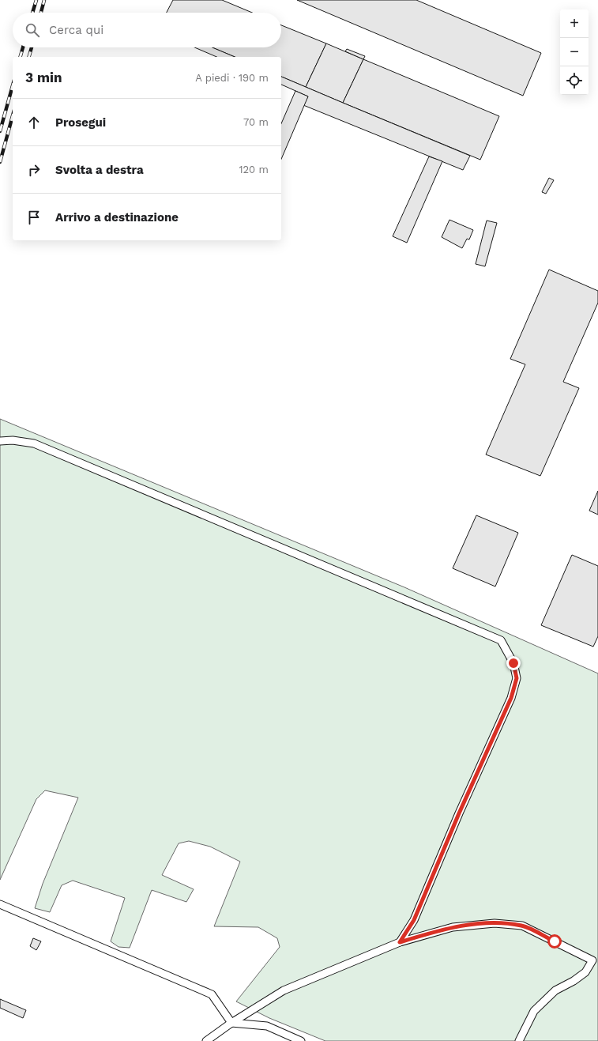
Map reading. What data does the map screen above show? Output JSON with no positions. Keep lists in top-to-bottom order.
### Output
{
  "page": {
    "map_buttons": ["+", "−"],
    "search": "Cerca qui",
    "heading": ["3 min", "A piedi · 190 m"],
    "list": [
      ["Prosegui", "70 m"],
      ["Svolta a destra", "120 m"],
      "Arrivo a destinazione"
    ]
  }
}
